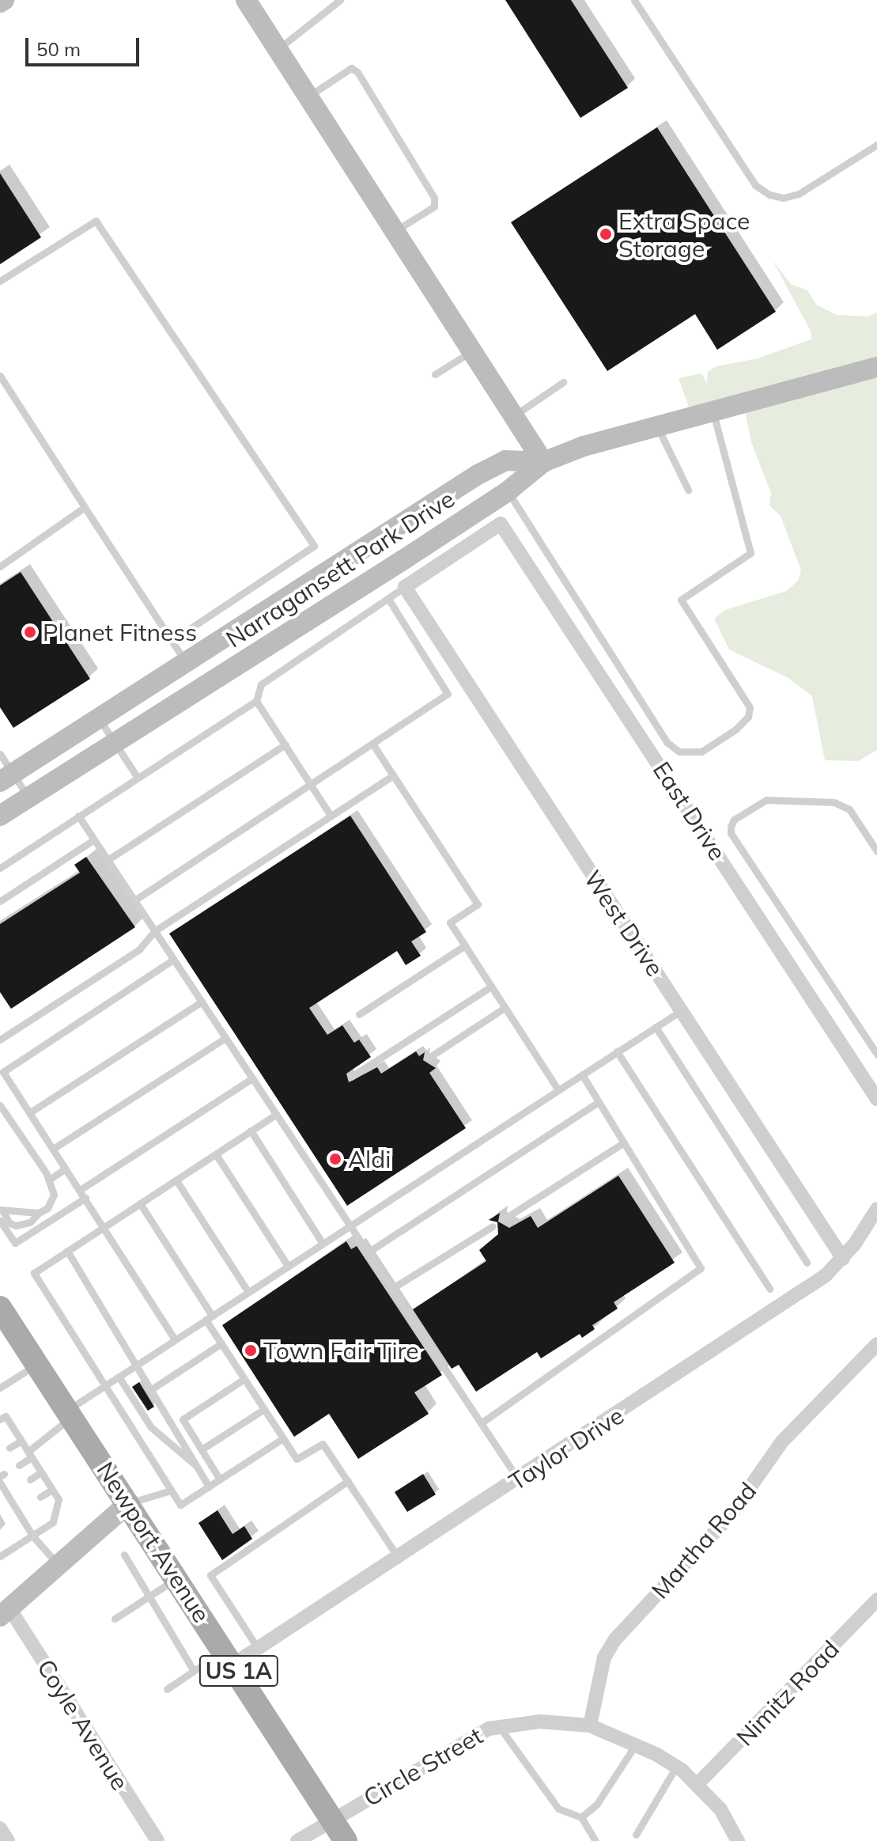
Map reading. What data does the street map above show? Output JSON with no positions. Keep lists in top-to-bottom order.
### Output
{
  "streets": {
    "main road": ["Newport Avenue", "US 1A"],
    "street": [
      "Narragansett Park Drive",
      "East Drive",
      "West Drive",
      "Taylor Drive",
      "Martha Road",
      "Nimitz Road",
      "Coyle Avenue",
      "Circle Street"
    ]
  },
  "crossings": [
    ["East Drive", "West Drive"],
    ["West Drive", "Taylor Drive"],
    ["Taylor Drive", "Newport Avenue"],
    ["Martha Road", "Circle Street"],
    ["Newport Avenue", "Circle Street"],
    ["Nimitz Road", "Circle Street"]
  ],
  "places": [
    "Extra Space Storage",
    "Planet Fitness",
    "Aldi",
    "Town Fair Tire"
  ],
  "scale_bar": "50 m"
}
